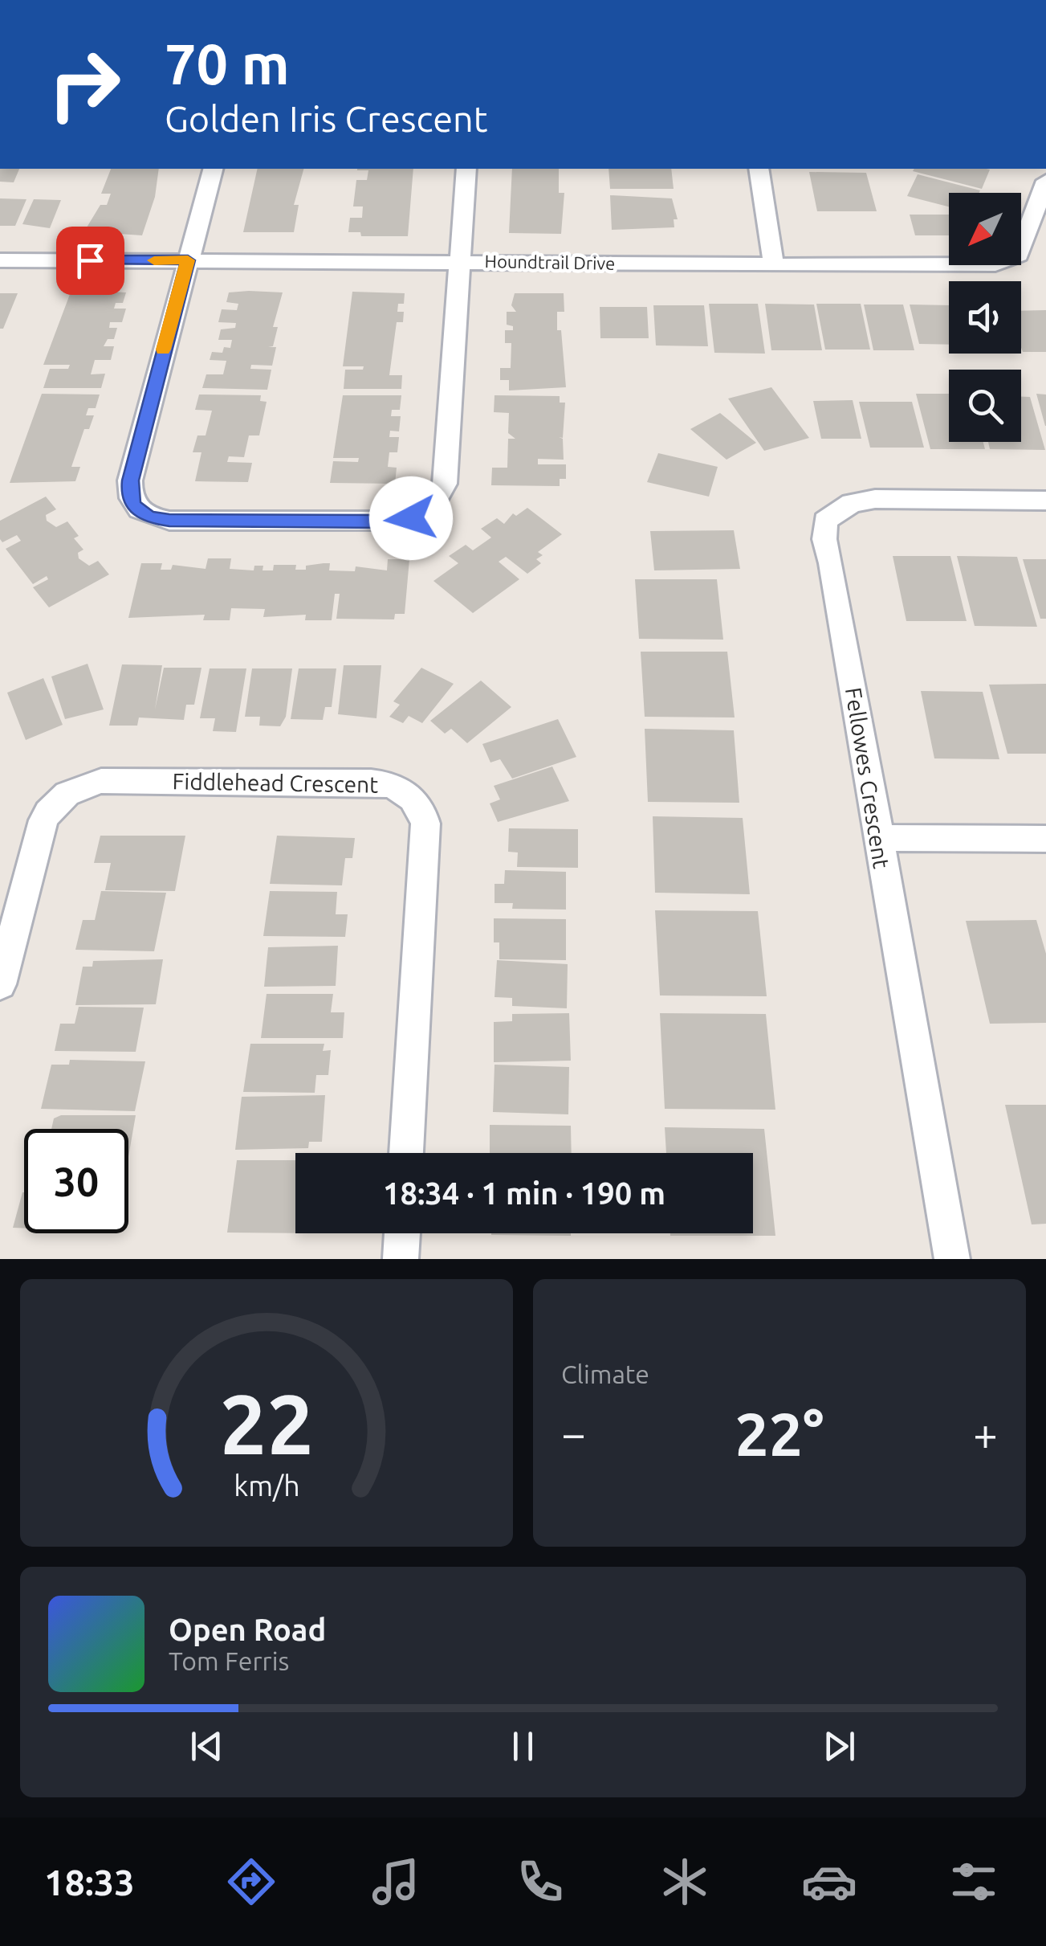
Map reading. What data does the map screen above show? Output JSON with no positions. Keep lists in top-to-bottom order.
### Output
{
  "streets": {
    "street": ["Houndtrail Drive", "Fellowes Crescent", "Fiddlehead Crescent"]
  },
  "north": "bottom left",
  "page": {
    "turn": ["70 m", "Golden Iris Crescent"],
    "limit": "30",
    "trip": "18:34 · 1 min · 190 m",
    "tile": "Climate",
    "heat": ["−", "22°", "+"],
    "song": ["Open Road", "Tom Ferris"],
    "tabs": "18:33",
    "gauge": ["22", "km/h"]
  }
}
